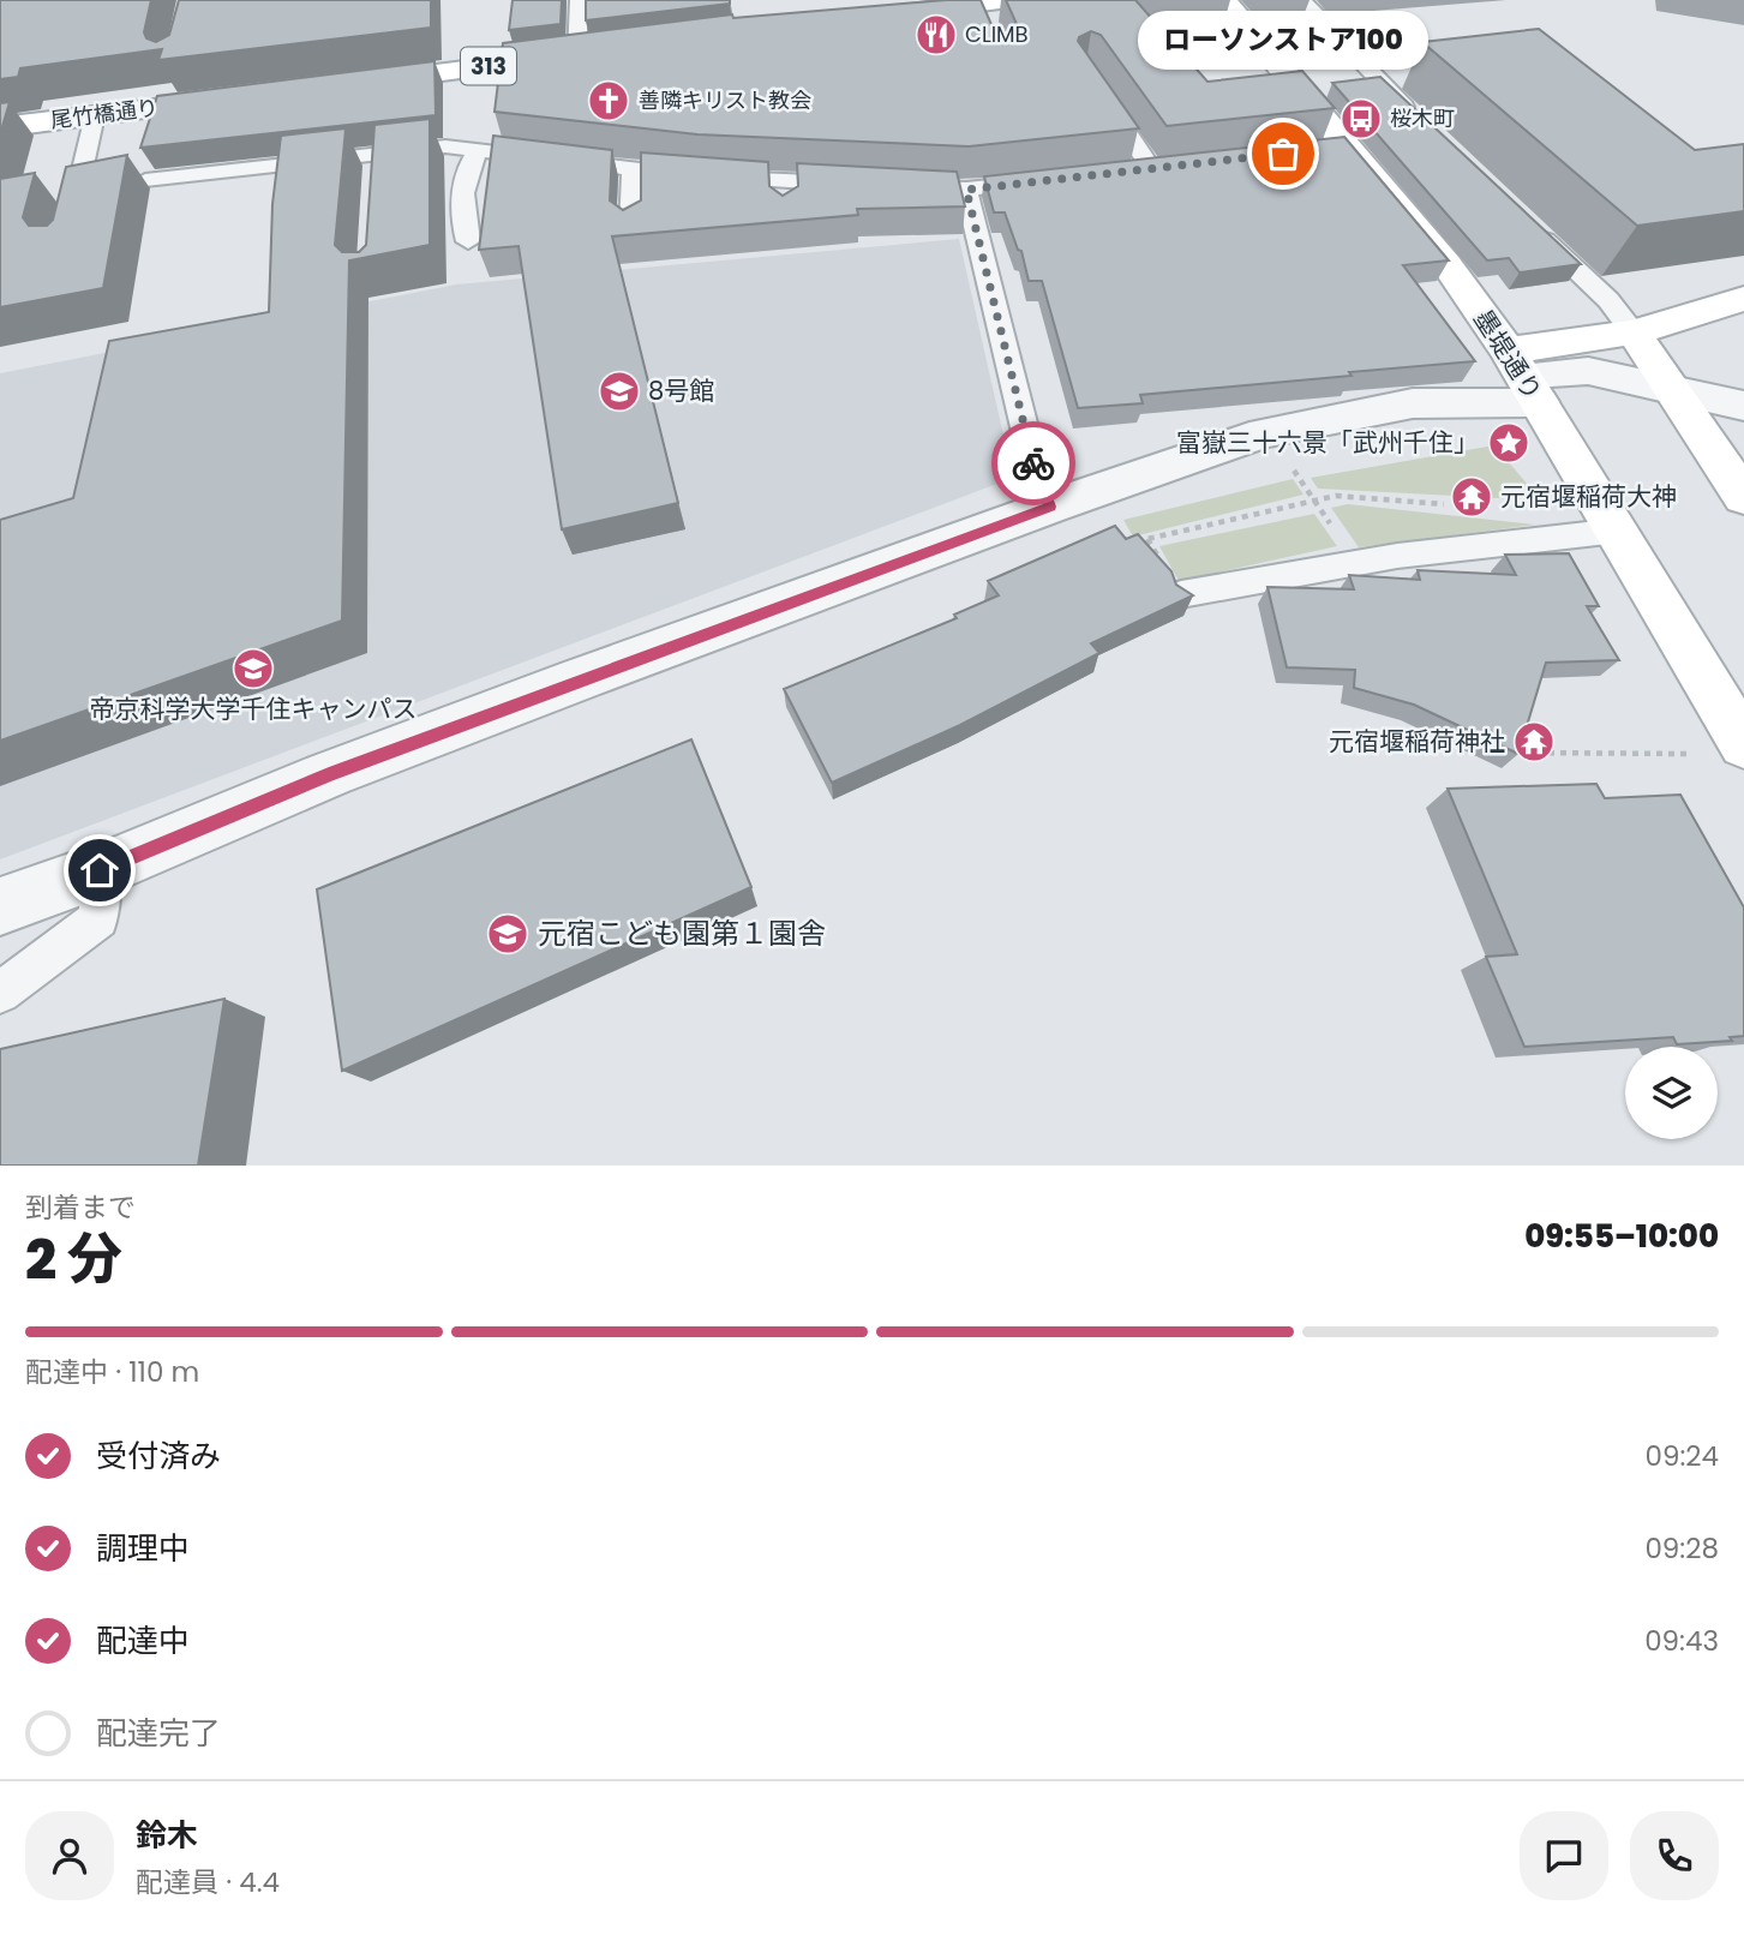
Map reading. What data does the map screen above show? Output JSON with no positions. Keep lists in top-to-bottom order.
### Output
{
  "streets": {
    "main road": ["313", "尾竹橋通り", "墨堤通り"]
  },
  "places": {
    "restaurant": ["CLIMB"],
    "church": ["善隣キリスト教会"],
    "bus stop": ["桜木町"],
    "other": ["ローソンストア100"],
    "school or university": ["8号館", "帝京科学大学千住キャンパス", "元宿こども園第１園舎"],
    "place": ["富嶽三十六景「武州千住」"],
    "temple": ["元宿堰稲荷大神", "元宿堰稲荷神社"]
  },
  "page": {
    "bubble": "ローソンストア100",
    "heading": ["2 分", "到着まで", "09:55–10:00"],
    "panel": ["鈴木", "配達員 · 4.4"],
    "bar": "配達中 · 110 m",
    "list": [
      ["受付済み", "09:24"],
      ["調理中", "09:28"],
      ["配達中", "09:43"],
      "配達完了"
    ]
  }
}
